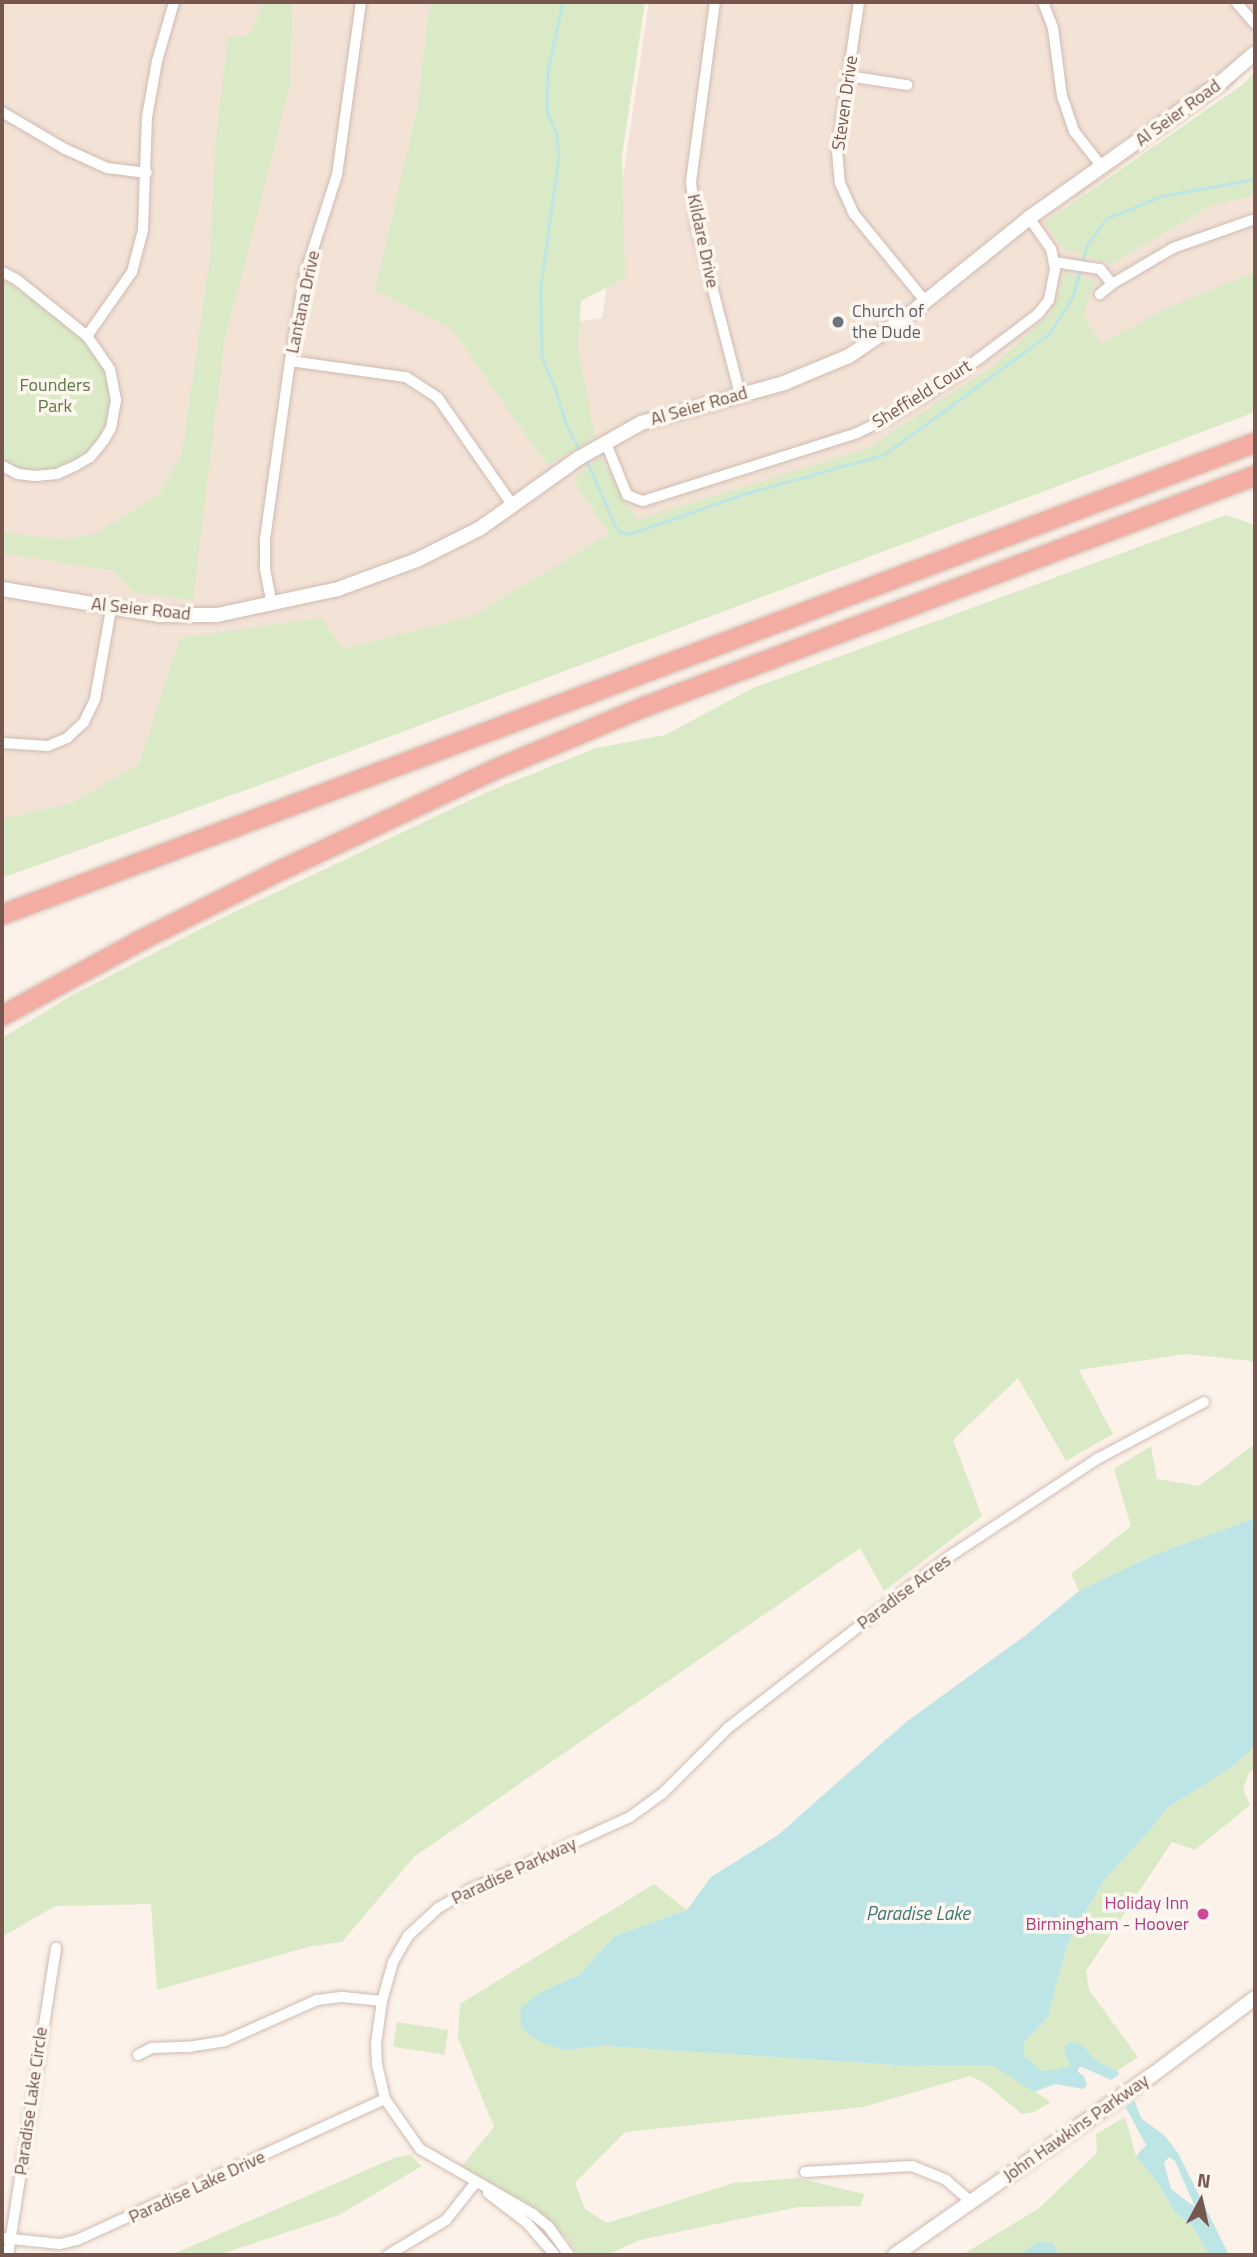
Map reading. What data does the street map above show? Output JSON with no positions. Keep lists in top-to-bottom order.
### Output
{
  "streets": {
    "street": [
      "Steven Drive",
      "Al Seier Road",
      "Kildare Drive",
      "Lantana Drive",
      "Sheffield Court",
      "Paradise Acres",
      "Paradise Parkway",
      "Paradise Lake Circle",
      "John Hawkins Parkway",
      "Paradise Lake Drive"
    ]
  },
  "crossings": [
    ["Steven Drive", "Al Seier Road"],
    ["Al Seier Road", "Kildare Drive"],
    ["Al Seier Road", "Lantana Drive"],
    ["Al Seier Road", "Sheffield Court"],
    ["Paradise Acres", "Paradise Parkway"],
    ["Paradise Parkway", "Paradise Lake Drive"],
    ["Paradise Lake Circle", "Paradise Lake Drive"]
  ],
  "water": ["Paradise Lake"],
  "parks": ["Founders Park"],
  "places": ["Church of the Dude", "Holiday Inn Birmingham - Hoover"],
  "north": "top"
}
